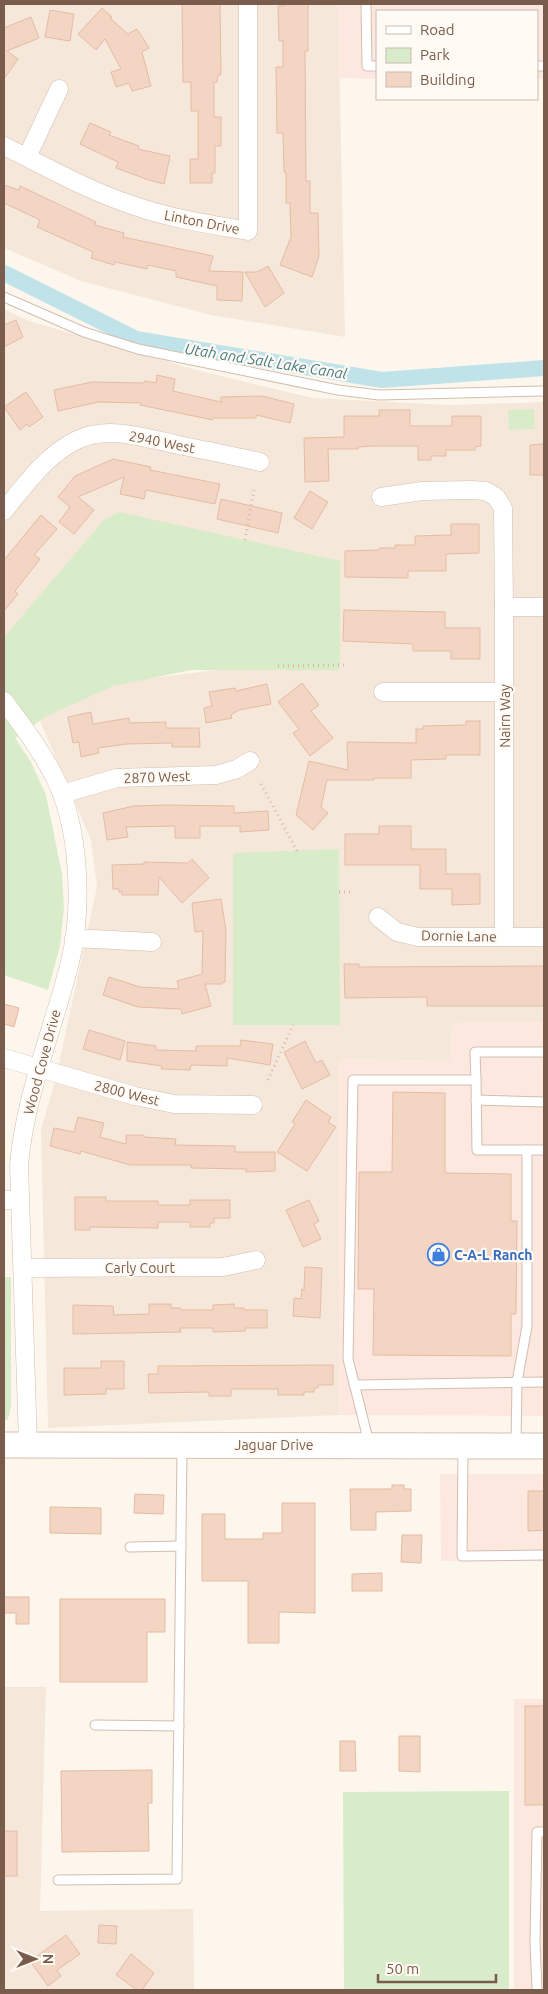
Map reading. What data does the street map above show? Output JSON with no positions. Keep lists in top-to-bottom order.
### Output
{
  "streets": {
    "main road": ["Jaguar Drive"],
    "street": [
      "Linton Drive",
      "2940 West",
      "Nairn Way",
      "2870 West",
      "Dornie Lane",
      "Wood Cove Drive",
      "2800 West",
      "Carly Court"
    ]
  },
  "crossings": [
    ["Nairn Way", "Dornie Lane"],
    ["2870 West", "Wood Cove Drive"],
    ["Wood Cove Drive", "2800 West"],
    ["Wood Cove Drive", "Carly Court"],
    ["Wood Cove Drive", "Jaguar Drive"]
  ],
  "water": ["Utah and Salt Lake Canal"],
  "places": {
    "shop": ["C-A-L Ranch"]
  },
  "legend": ["Road", "Park", "Building"],
  "scale_bar": "50 m",
  "north": "right"
}
